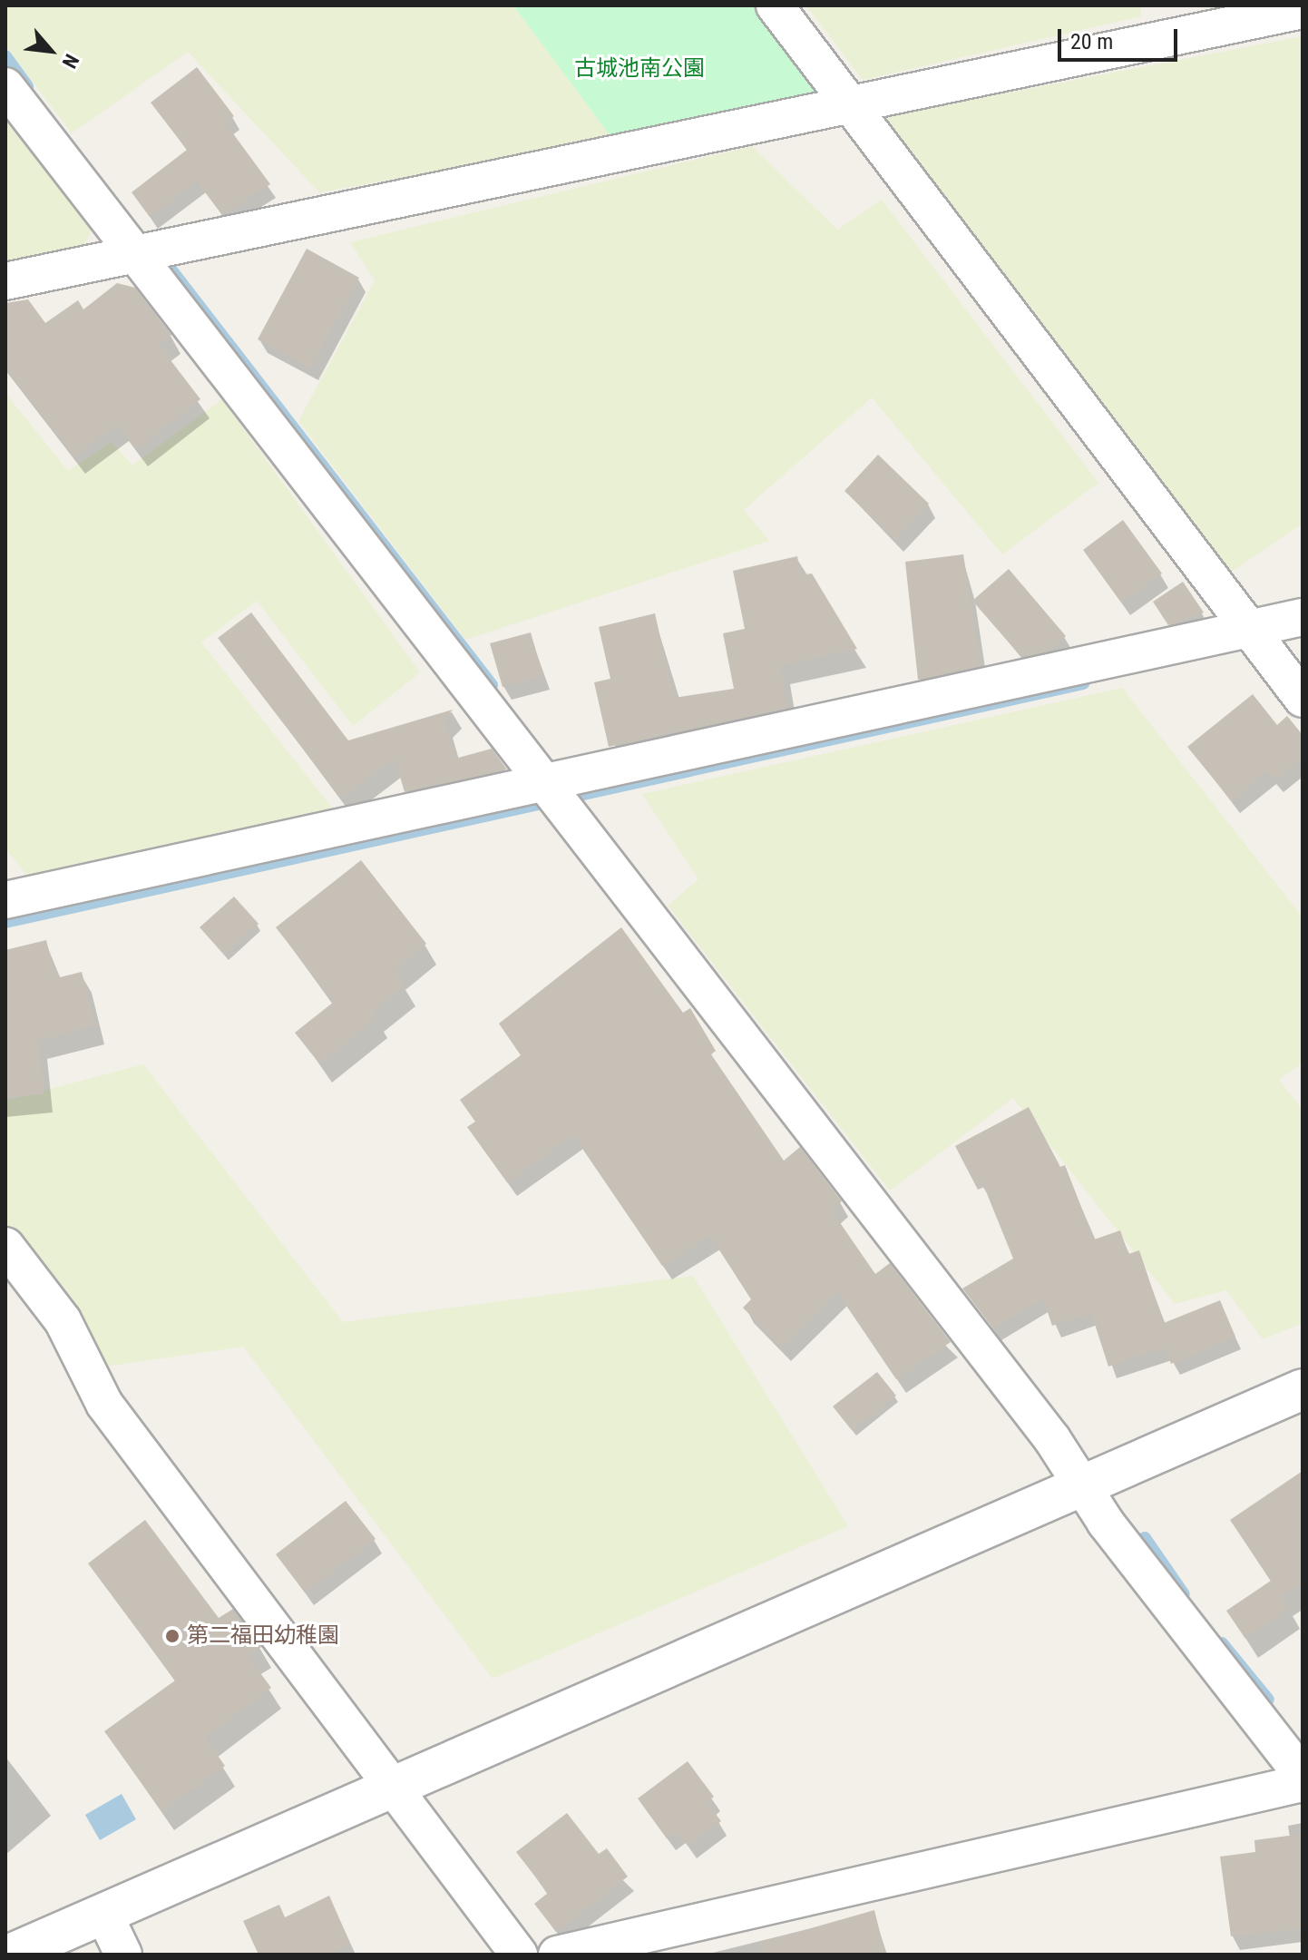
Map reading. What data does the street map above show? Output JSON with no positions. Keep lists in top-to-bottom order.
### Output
{
  "parks": ["古城池南公園"],
  "places": ["第二福田幼稚園"],
  "scale_bar": "20 m",
  "north": "bottom right"
}
